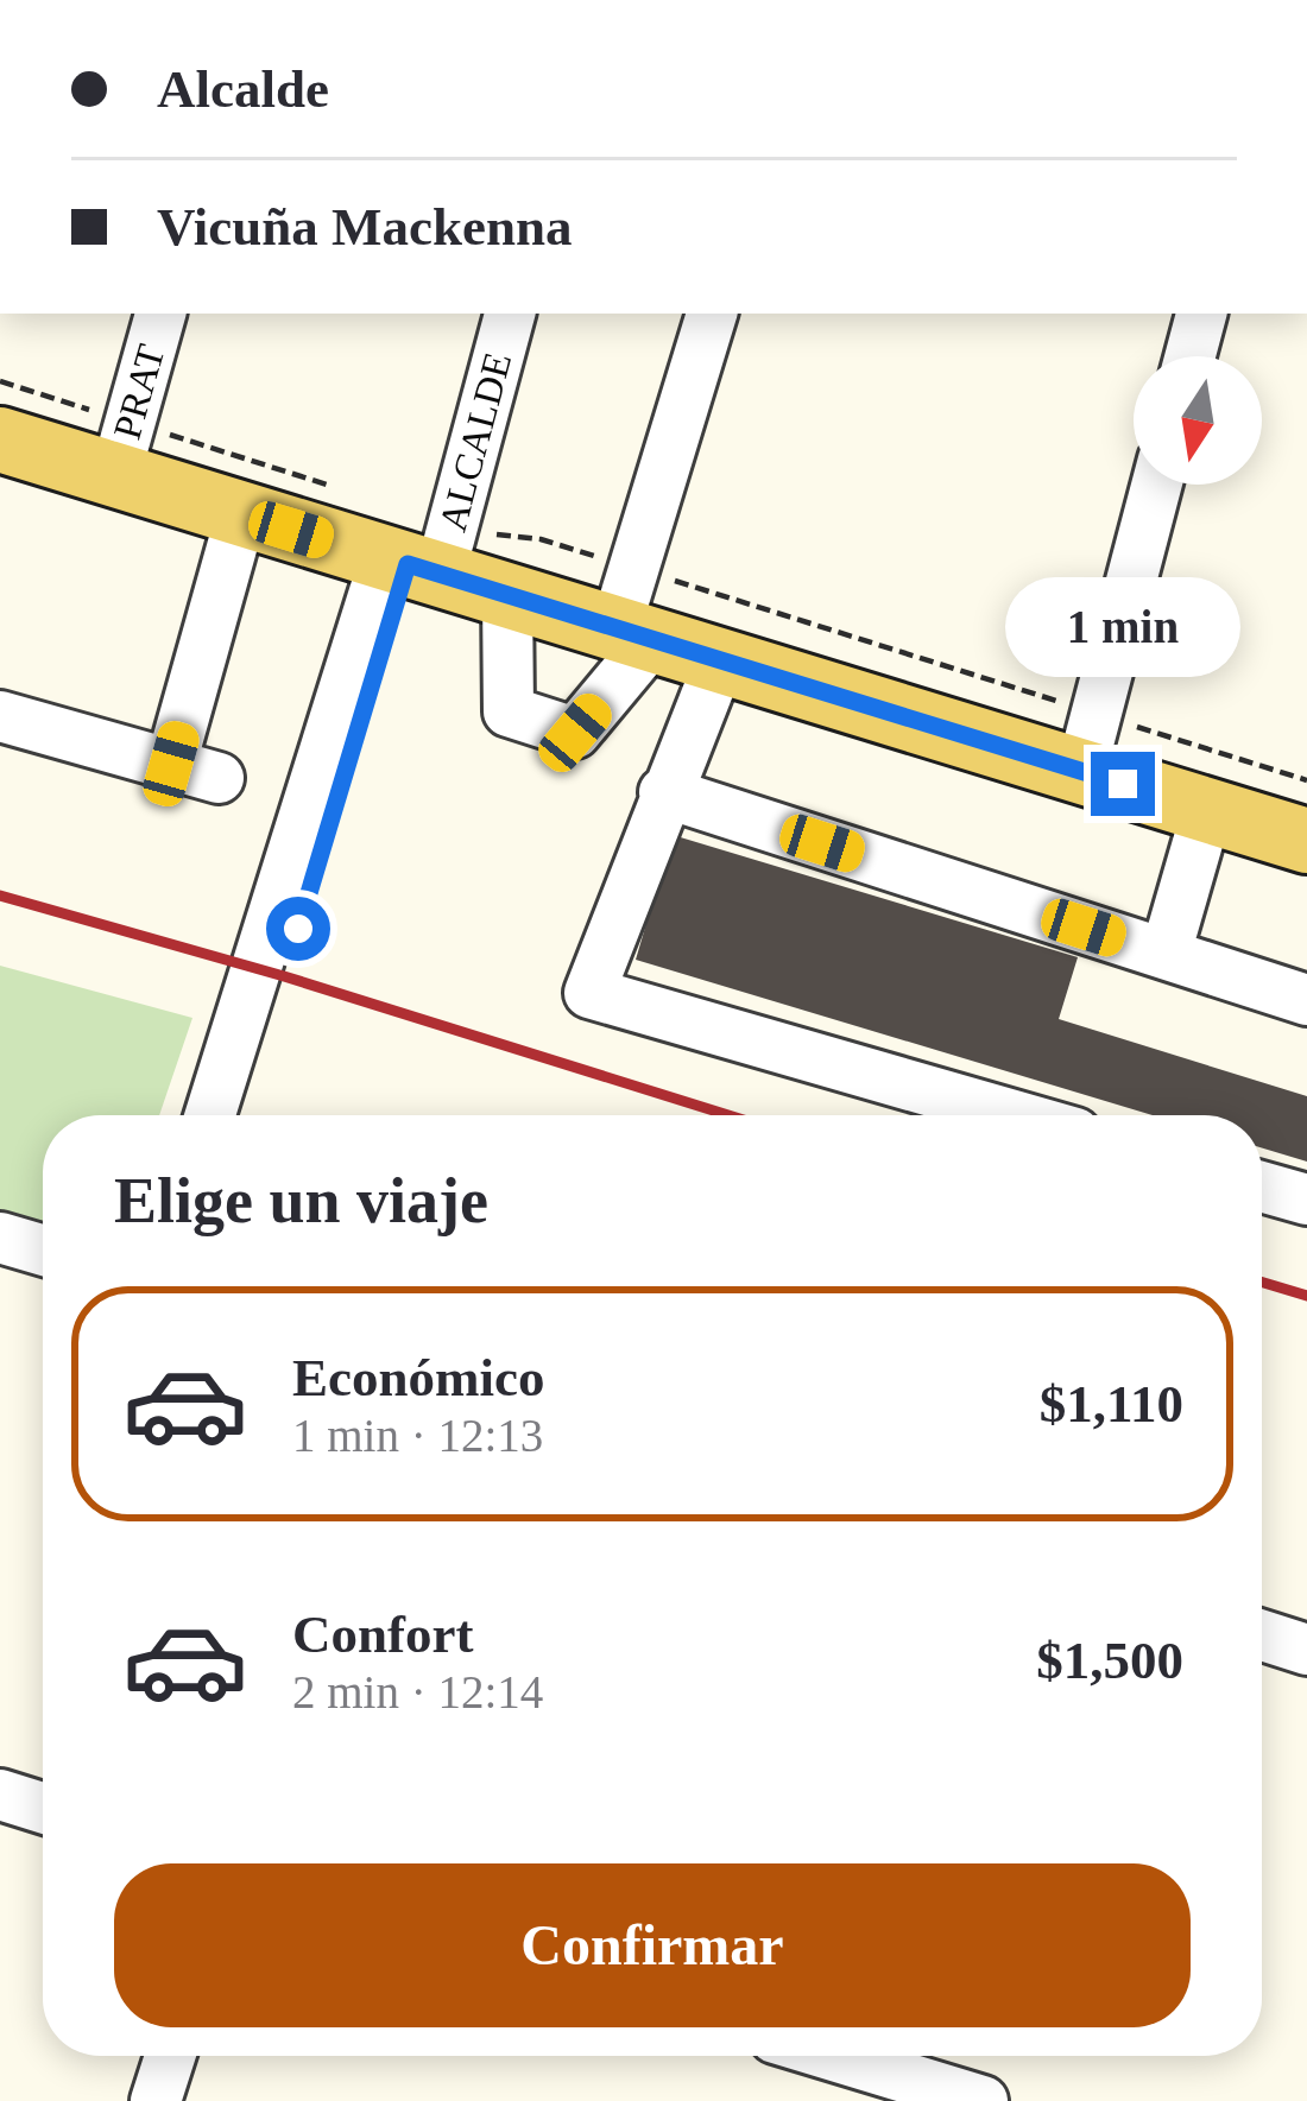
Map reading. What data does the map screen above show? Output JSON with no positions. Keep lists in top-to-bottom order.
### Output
{
  "streets": {
    "street": ["PRAT", "ALCALDE"]
  },
  "north": "bottom",
  "page": {
    "banner": ["Alcalde", "Vicuña Mackenna"],
    "bubble": "1 min",
    "heading": "Elige un viaje",
    "list": [
      {
        "name": "Económico",
        "note": "1 min · 12:13",
        "value": "$1,110"
      },
      {
        "name": "Confort",
        "note": "2 min · 12:14",
        "value": "$1,500"
      }
    ],
    "buttons": "Confirmar"
  }
}
